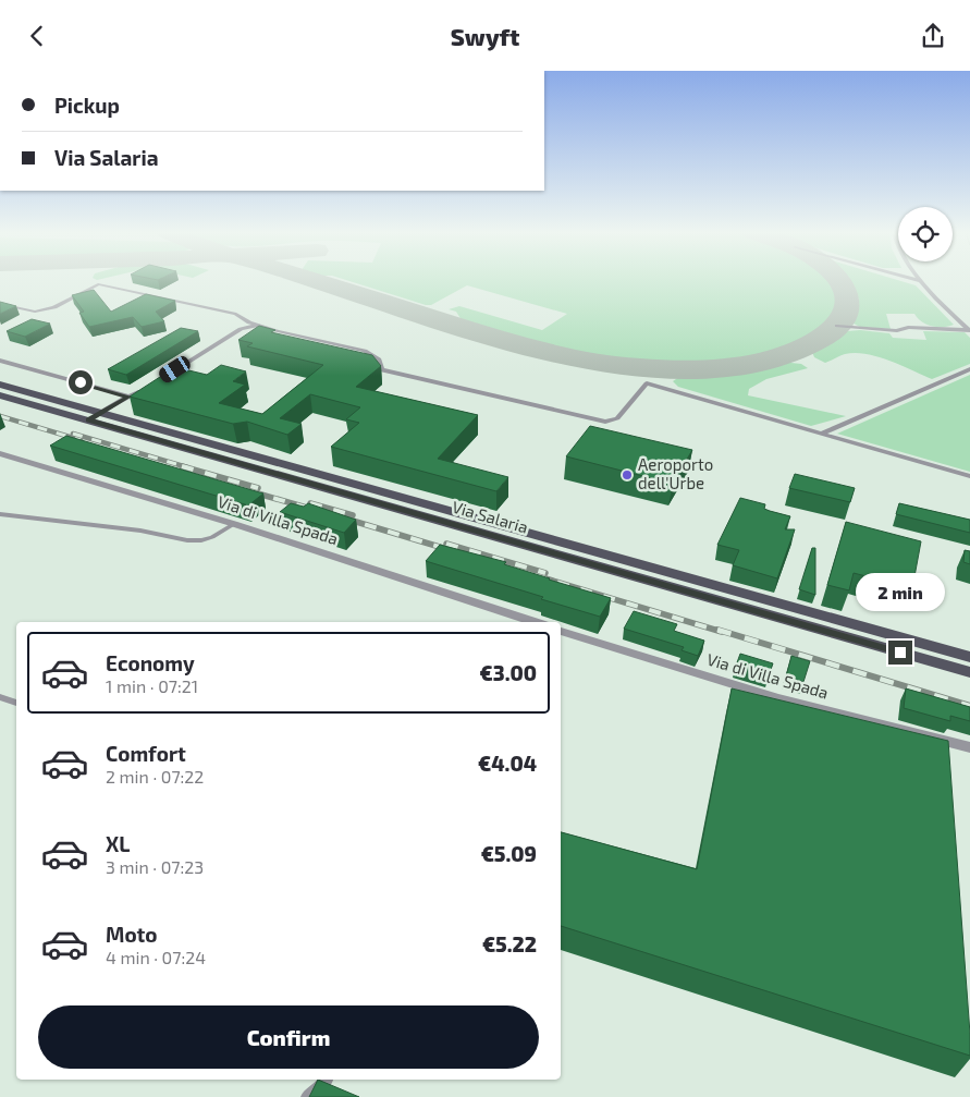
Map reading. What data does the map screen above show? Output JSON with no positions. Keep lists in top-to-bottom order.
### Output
{
  "streets": {
    "main road": ["Via Salaria"],
    "street": ["Via di Villa Spada"]
  },
  "places": ["Aeroporto dell'Urbe"],
  "page": {
    "header": "Swyft",
    "banner": ["Pickup", "Via Salaria"],
    "bubble": "2 min",
    "list": [
      {
        "name": "Economy",
        "note": "1 min · 07:21",
        "value": "€3.00"
      },
      {
        "name": "Comfort",
        "note": "2 min · 07:22",
        "value": "€4.04"
      },
      {
        "name": "XL",
        "note": "3 min · 07:23",
        "value": "€5.09"
      },
      {
        "name": "Moto",
        "note": "4 min · 07:24",
        "value": "€5.22"
      }
    ],
    "buttons": "Confirm"
  }
}
